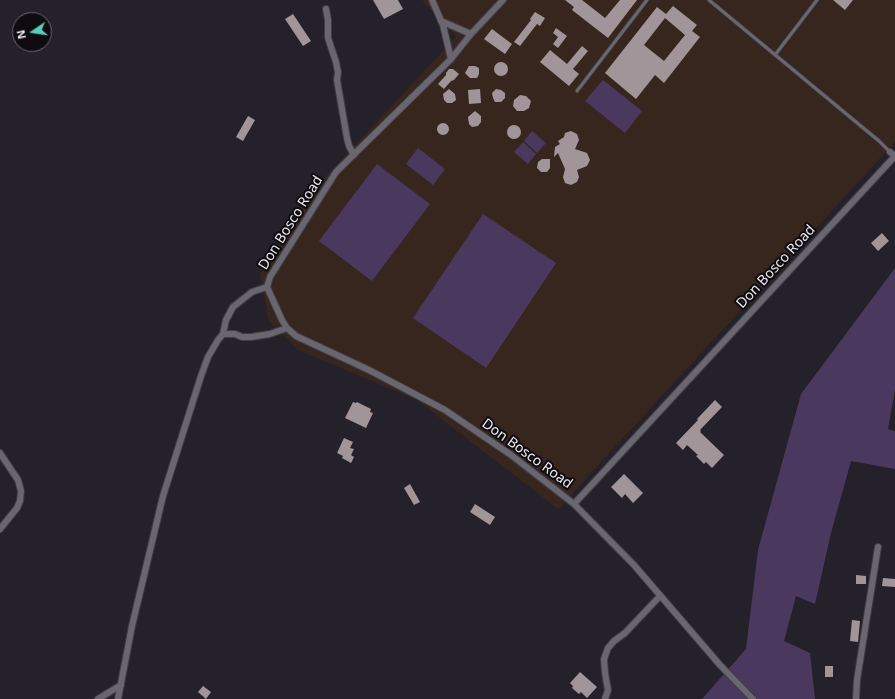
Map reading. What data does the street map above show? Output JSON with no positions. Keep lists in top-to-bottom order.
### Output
{
  "streets": {
    "street": ["Don Bosco Road"]
  },
  "north": "left"
}
